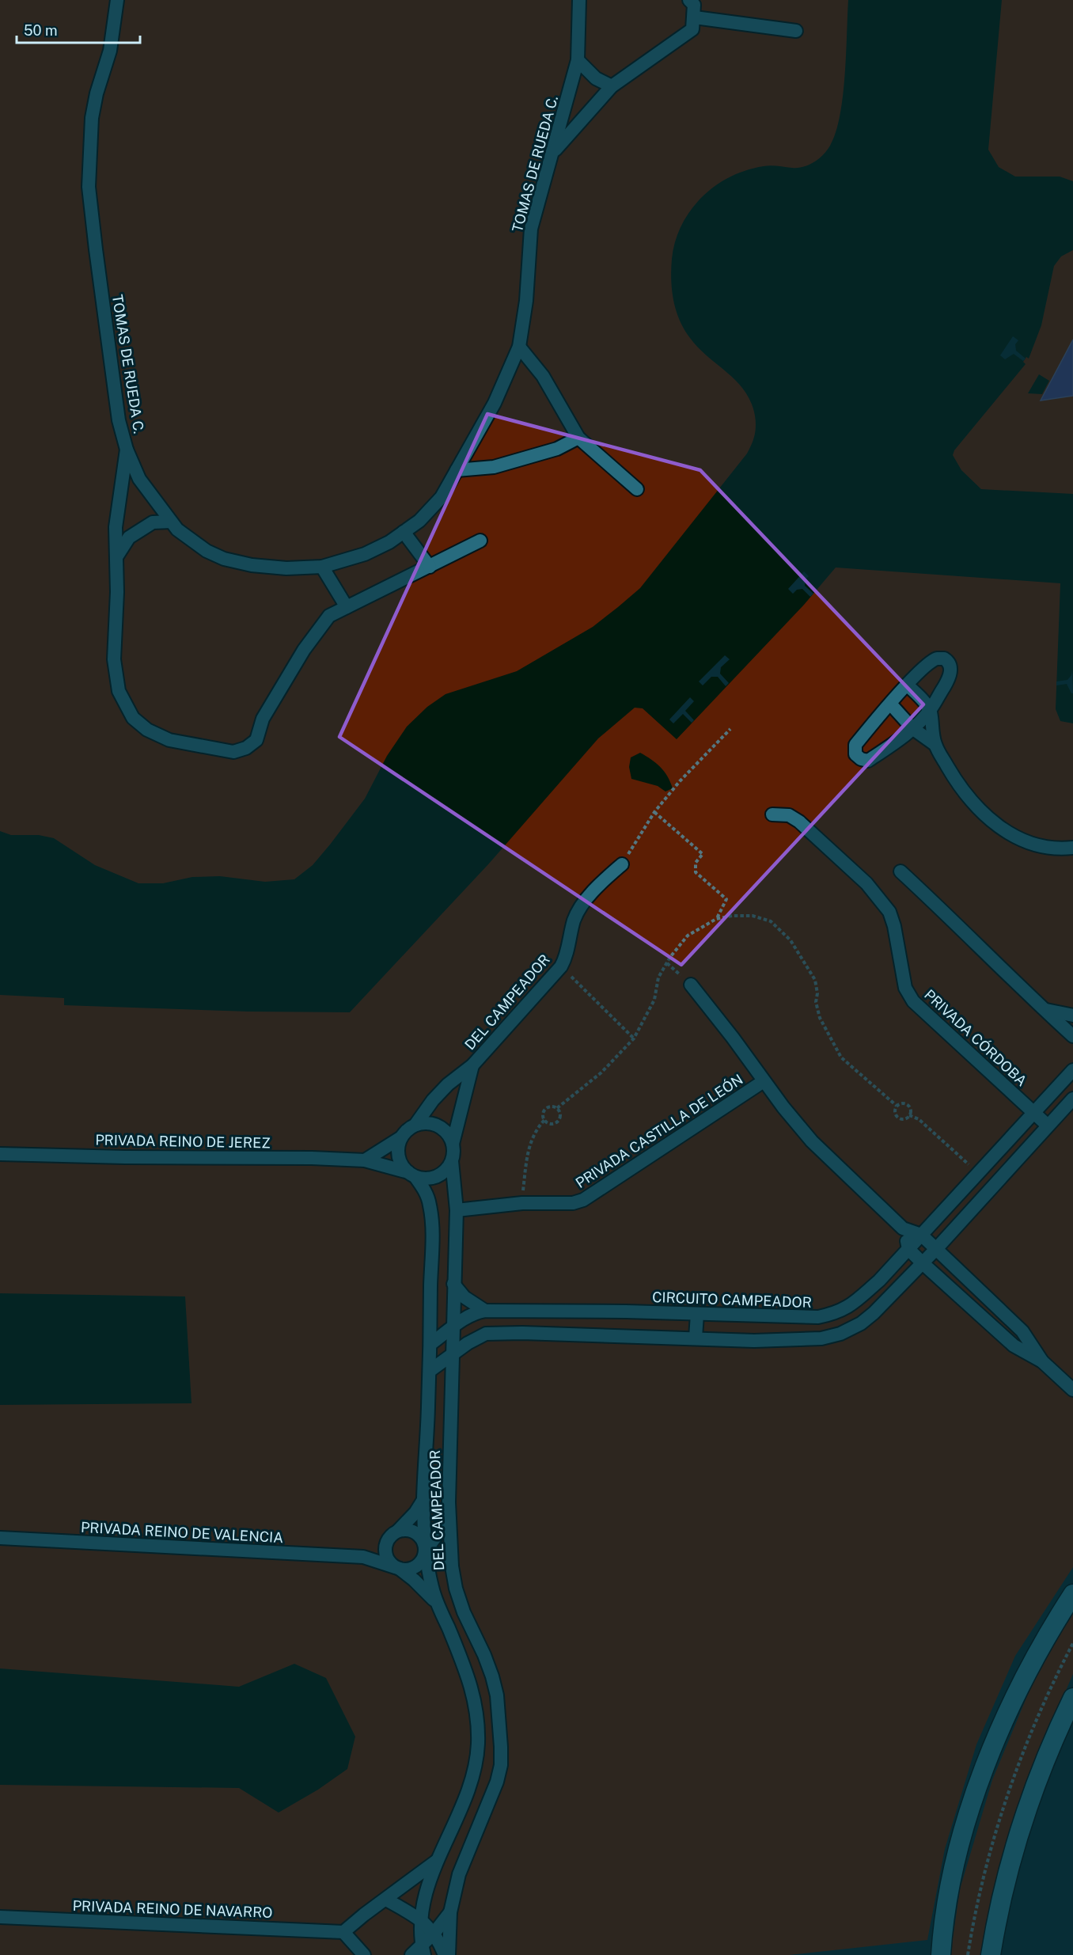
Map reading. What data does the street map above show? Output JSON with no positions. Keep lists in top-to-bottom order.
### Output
{
  "streets": {
    "street": [
      "TOMAS DE RUEDA C.",
      "DEL CAMPEADOR",
      "PRIVADA CÓRDOBA",
      "PRIVADA CASTILLA DE LEÓN",
      "PRIVADA REINO DE JEREZ",
      "CIRCUITO CAMPEADOR",
      "PRIVADA REINO DE VALENCIA",
      "PRIVADA REINO DE NAVARRO"
    ]
  },
  "crossings": [
    ["DEL CAMPEADOR", "PRIVADA CASTILLA DE LEÓN"],
    ["DEL CAMPEADOR", "PRIVADA REINO DE JEREZ"],
    ["DEL CAMPEADOR", "CIRCUITO CAMPEADOR"],
    ["DEL CAMPEADOR", "PRIVADA REINO DE VALENCIA"],
    ["PRIVADA CÓRDOBA", "CIRCUITO CAMPEADOR"]
  ],
  "scale_bar": "50 m"
}
